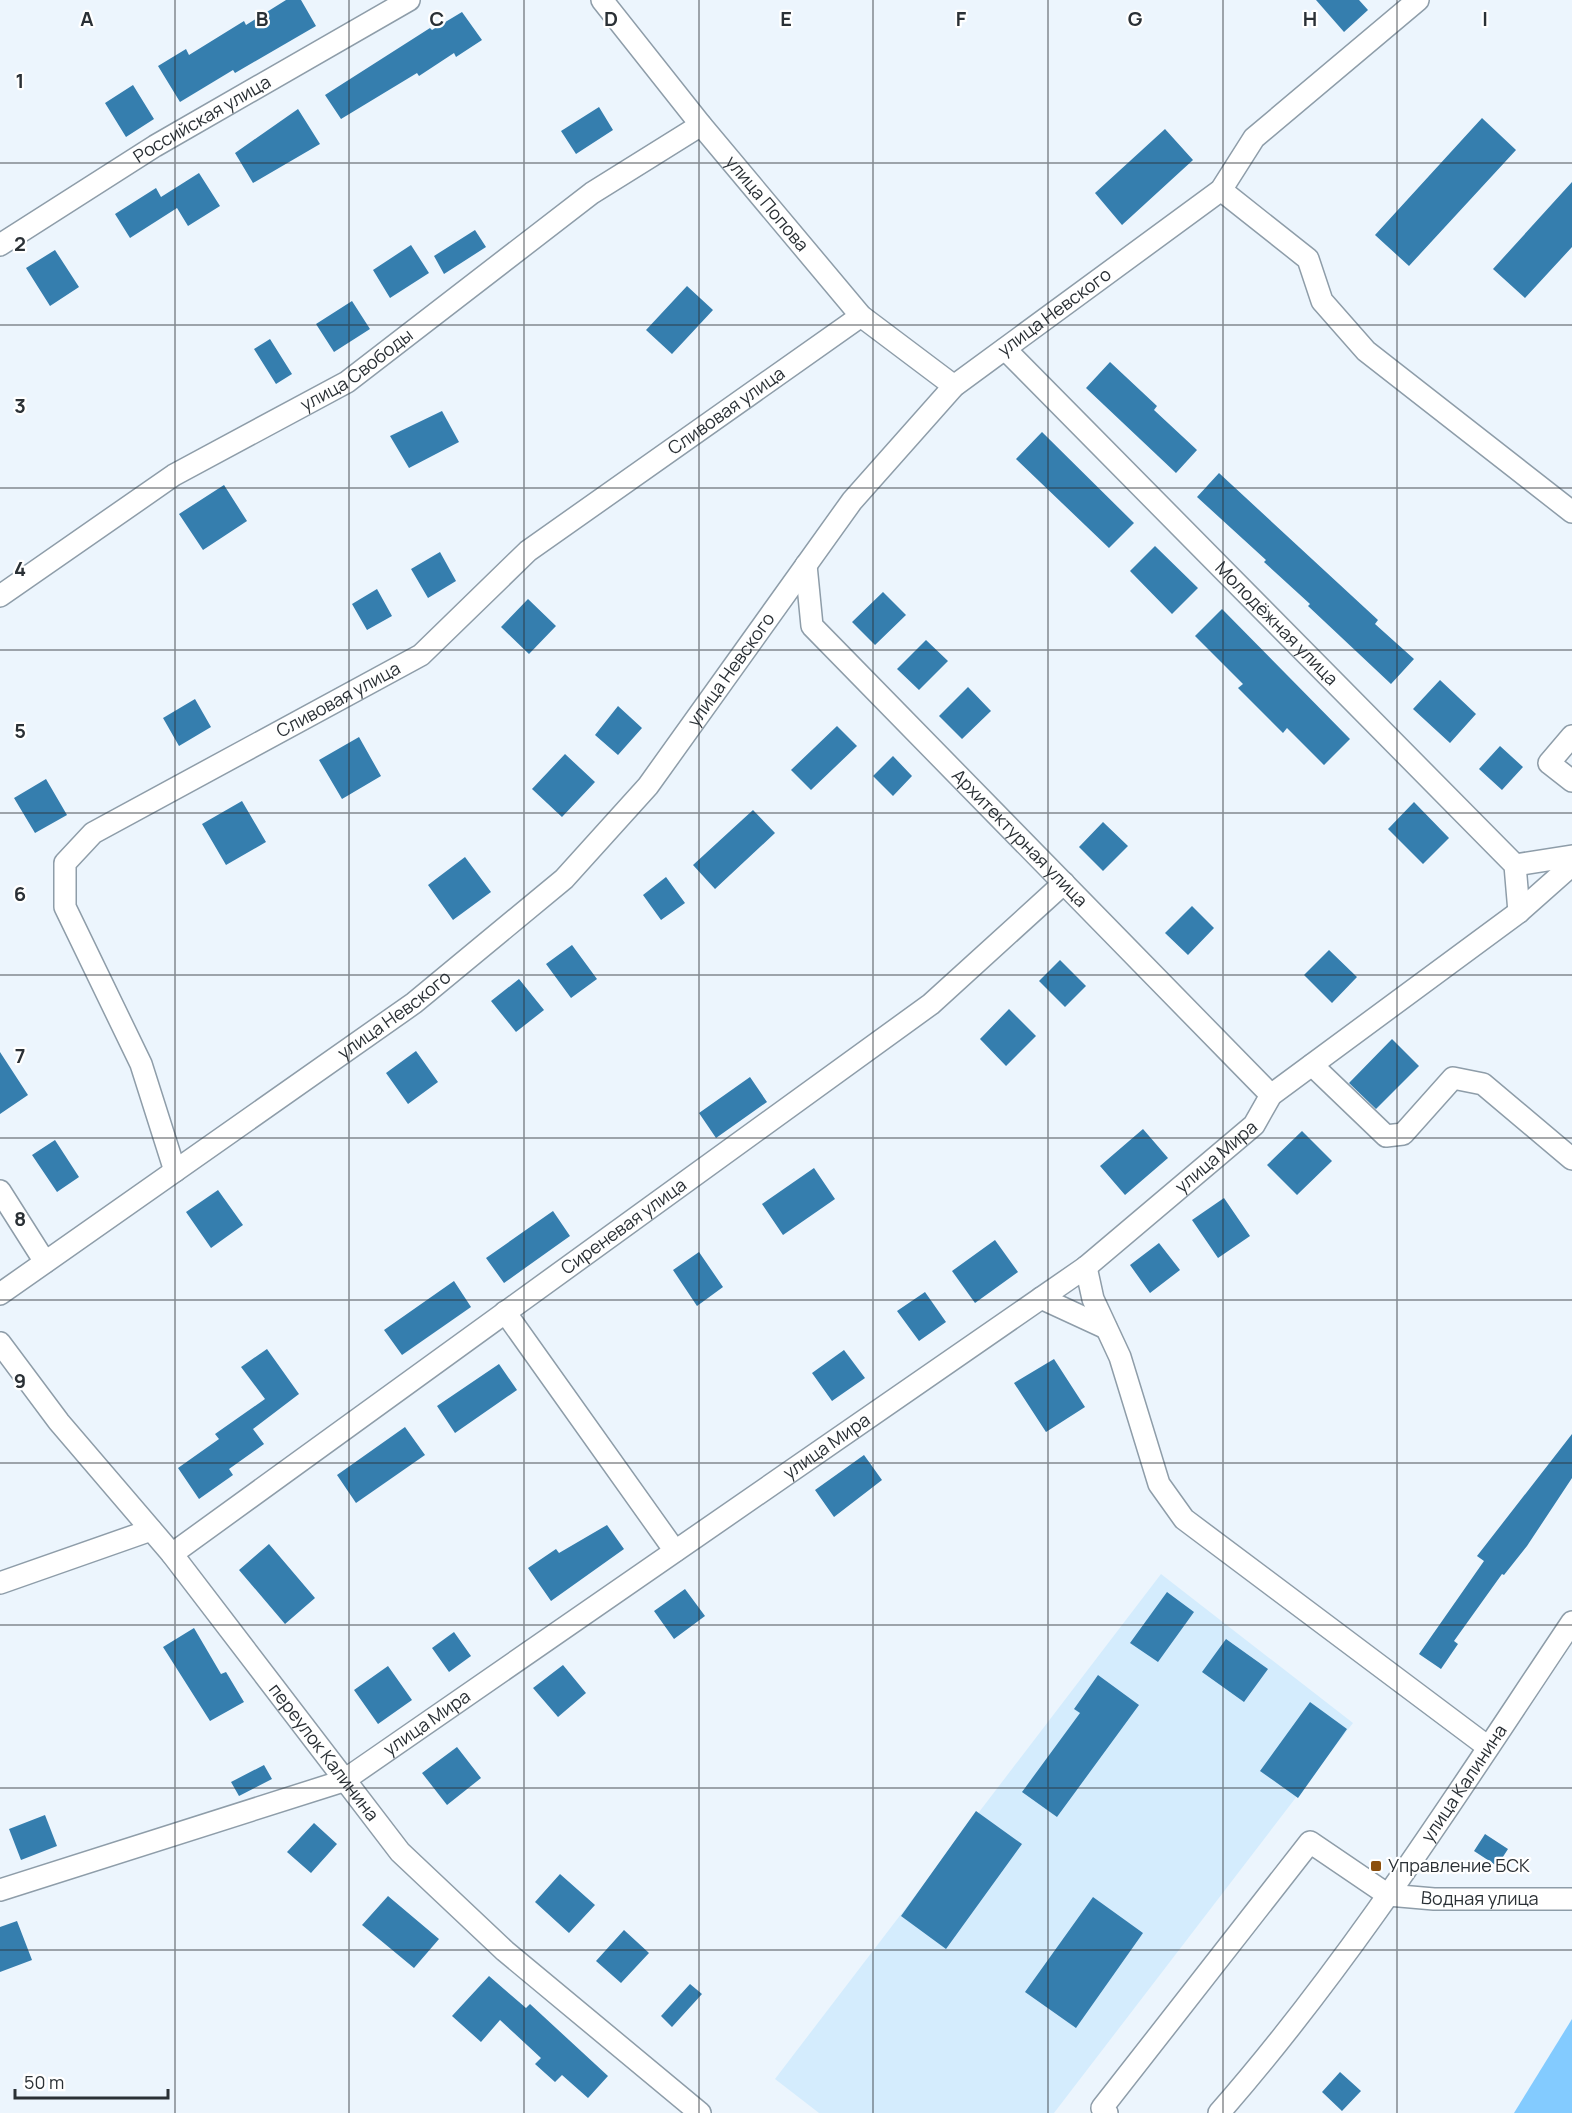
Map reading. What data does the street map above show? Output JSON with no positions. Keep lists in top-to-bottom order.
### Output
{
  "streets": {
    "street": [
      "Российская улица",
      "улица Попова",
      "улица Невского",
      "улица Свободы",
      "Сливовая улица",
      "Молодёжная улица",
      "Архитектурная улица",
      "улица Мира",
      "Сиреневая улица",
      "переулок Калинина",
      "улица Калинина",
      "Водная улица"
    ]
  },
  "crossings": [
    ["улица Попова", "улица Невского"],
    ["улица Попова", "улица Свободы"],
    ["улица Попова", "Сливовая улица"],
    ["улица Невского", "Сливовая улица"],
    ["улица Невского", "Молодёжная улица"],
    ["улица Невского", "Архитектурная улица"],
    ["Архитектурная улица", "улица Мира"],
    ["Архитектурная улица", "Сиреневая улица"],
    ["улица Мира", "переулок Калинина"],
    ["Сиреневая улица", "переулок Калинина"],
    ["улица Калинина", "Водная улица"]
  ],
  "places": {
    "transit": ["Управление БСК"]
  },
  "scale_bar": "50 m",
  "grid": {
    "columns": [
      "A",
      "B",
      "C",
      "D",
      "E",
      "F",
      "G",
      "H",
      "I"
    ],
    "rows": [
      "1",
      "2",
      "3",
      "4",
      "5",
      "6",
      "7",
      "8",
      "9"
    ]
  }
}
